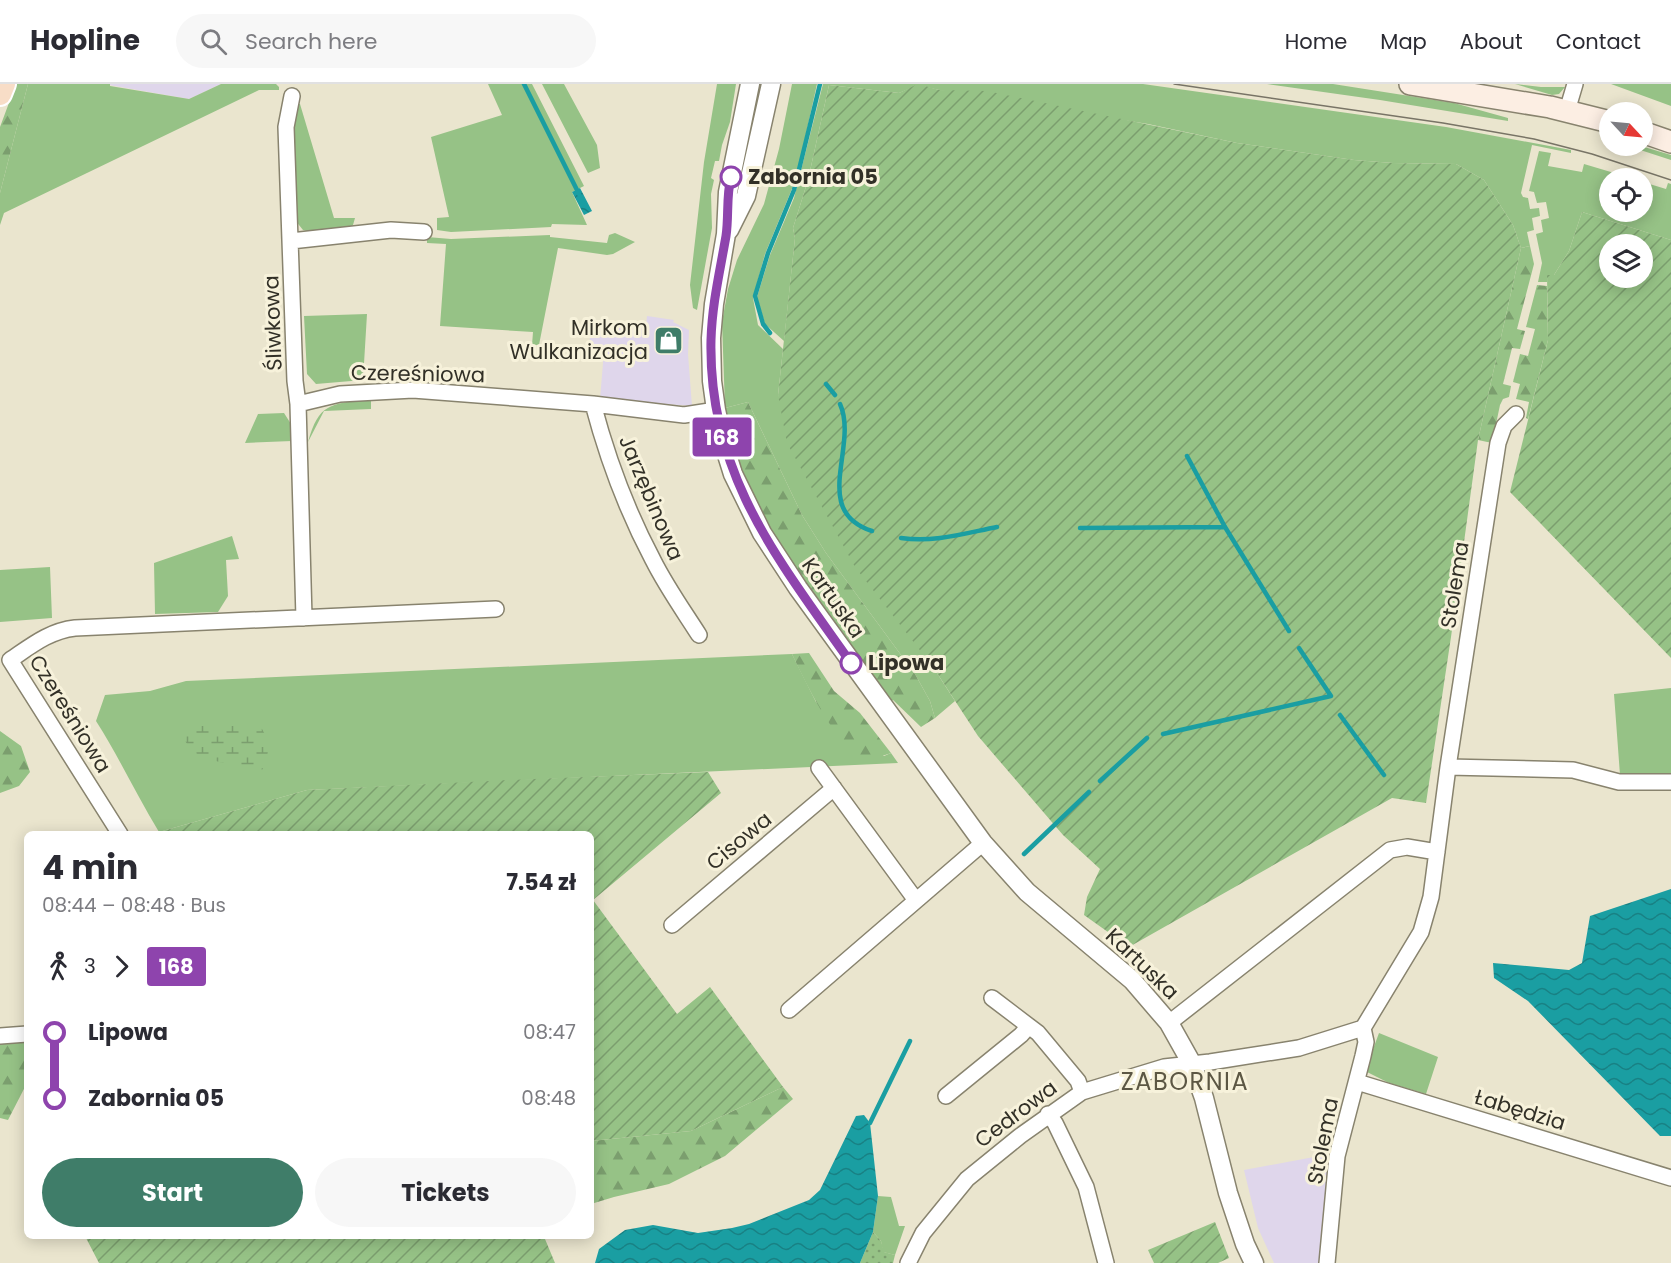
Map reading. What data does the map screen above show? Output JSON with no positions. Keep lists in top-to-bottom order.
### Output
{
  "streets": {
    "street": [
      "Śliwkowa",
      "Czereśniowa",
      "Jarzębinowa",
      "Stolema",
      "Kartuska",
      "Cisowa",
      "Łabędzia",
      "Cedrowa"
    ]
  },
  "crossings": [
    ["Śliwkowa", "Czereśniowa"],
    ["Czereśniowa", "Jarzębinowa"],
    ["Czereśniowa", "Kartuska"],
    ["Stolema", "Kartuska"],
    ["Stolema", "Łabędzia"],
    ["Kartuska", "Cedrowa"]
  ],
  "districts": ["ZABORNIA"],
  "places": {
    "other": ["Zabornia 05", "Lipowa"],
    "shop": ["Mirkom Wulkanizacja"]
  },
  "lines": ["bus line 168"],
  "north": "bottom right",
  "page": {
    "header": "Hopline",
    "search": "Search here",
    "nav": [
      "Home",
      "Map",
      "About",
      "Contact"
    ],
    "on_map": "168",
    "heading": ["4 min", "08:44 – 08:48 · Bus", "7.54 zł"],
    "legs": ["3", "168"],
    "list": [
      {
        "name": "Lipowa",
        "value": "08:47"
      },
      {
        "name": "Zabornia 05",
        "value": "08:48"
      }
    ],
    "buttons": ["Start", "Tickets"]
  }
}
